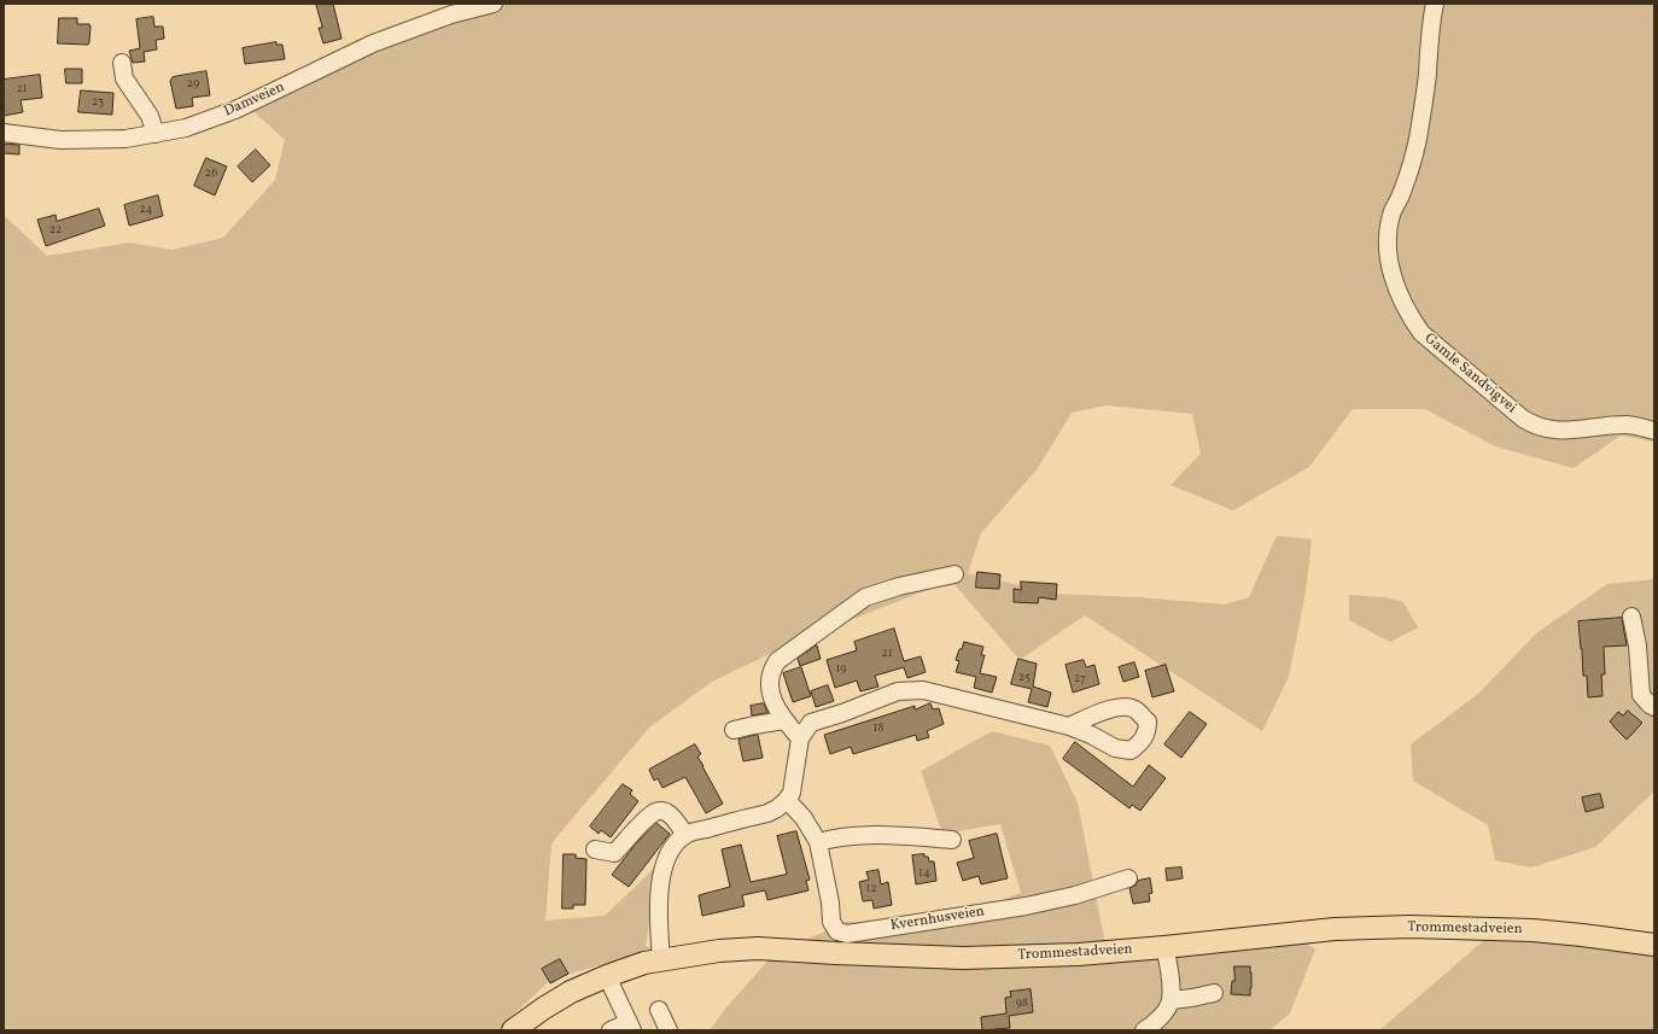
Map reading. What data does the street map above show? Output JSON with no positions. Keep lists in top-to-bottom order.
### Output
{
  "streets": {
    "main road": ["Trommestadveien"],
    "street": ["Damveien", "Gamle Sandvigvei", "Kvernhusveien"]
  },
  "house_numbers": [
    "29",
    "21",
    "23",
    "26",
    "24",
    "22",
    "21",
    "19",
    "25",
    "27",
    "18",
    "14",
    "12",
    "98"
  ]
}
